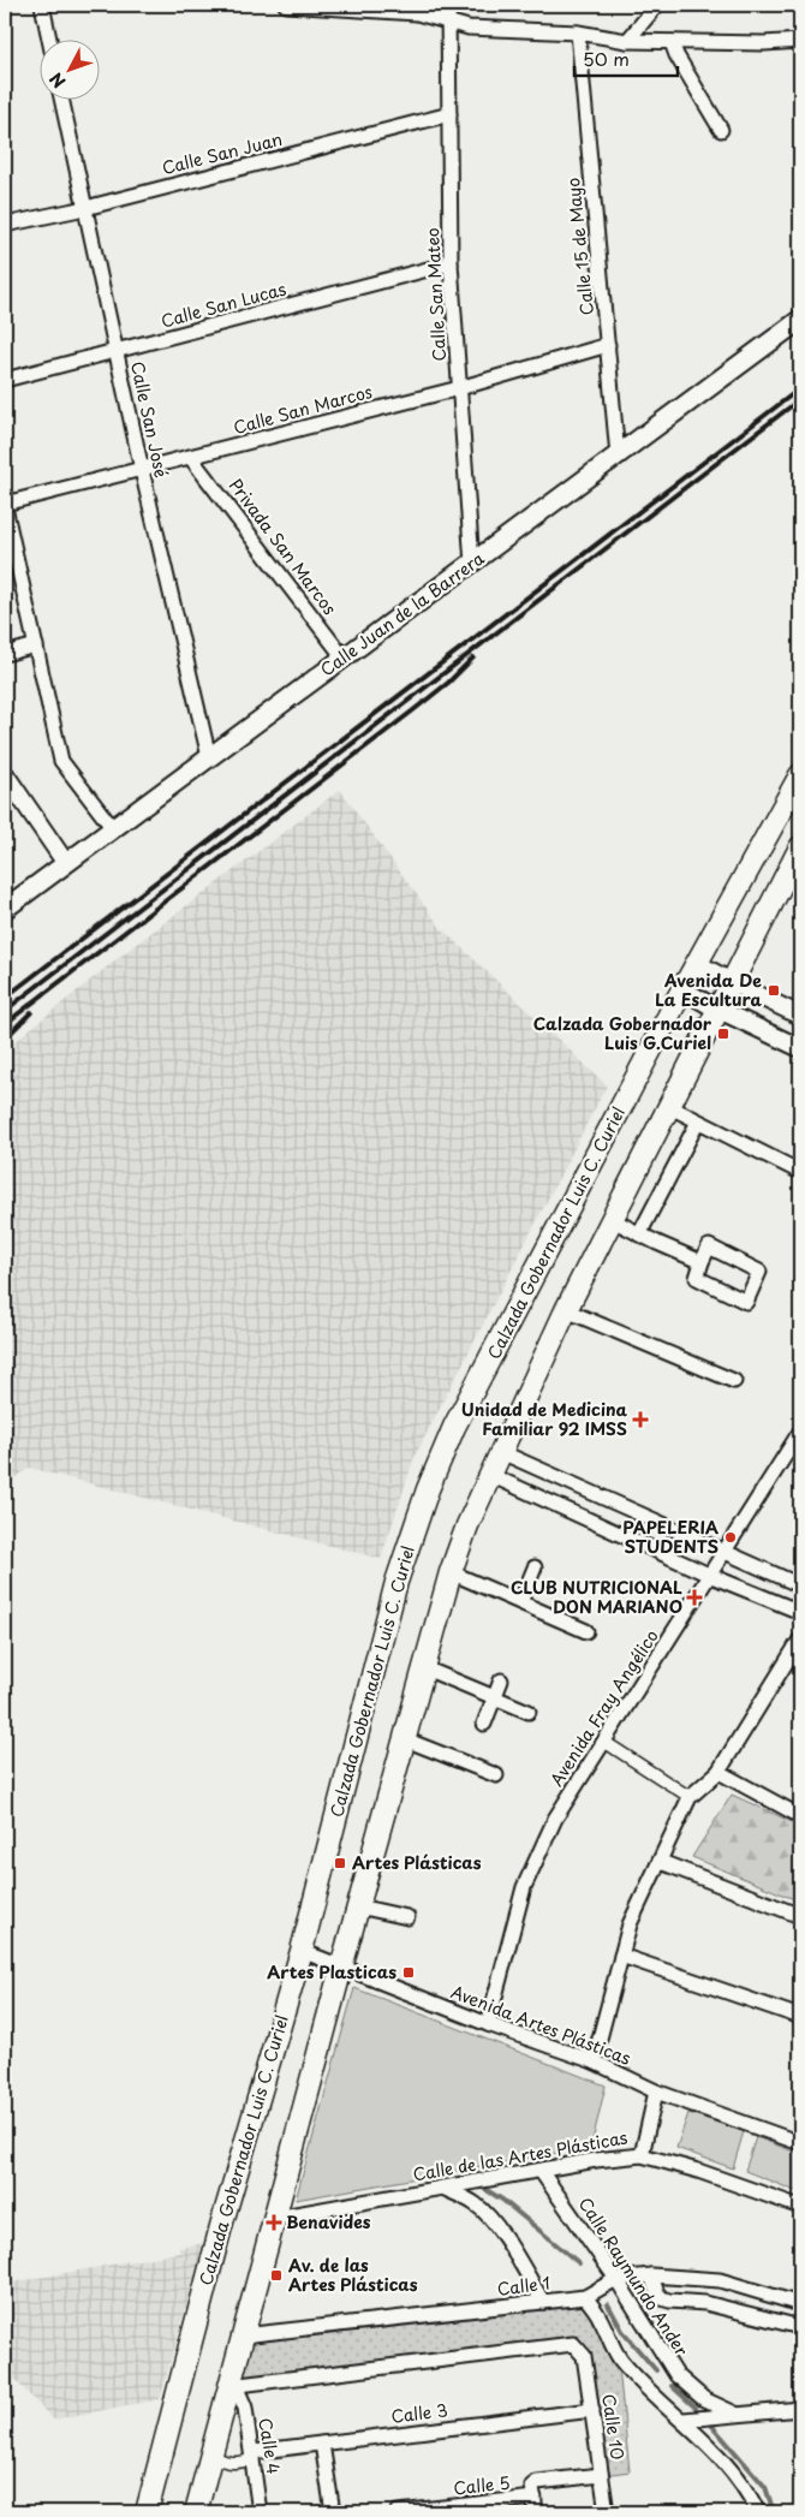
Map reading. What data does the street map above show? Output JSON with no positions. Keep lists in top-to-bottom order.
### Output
{
  "streets": {
    "main road": ["Calle Juan de la Barrera", "Calzada Gobernador Luis C. Curiel"],
    "street": [
      "Calle San Juan",
      "Calle 15 de Mayo",
      "Calle San Mateo",
      "Calle San Lucas",
      "Calle San Marcos",
      "Calle San José",
      "Privada San Marcos",
      "Avenida Fray Angélico",
      "Avenida Artes Plásticas",
      "Calle de las Artes Plásticas",
      "Calle Raymundo Ander",
      "Calle 1",
      "Calle 3",
      "Calle 10",
      "Calle 4",
      "Calle 5"
    ]
  },
  "crossings": [
    ["Calle San Juan", "Calle San Mateo"],
    ["Calle San Juan", "Calle San José"],
    ["Calle 15 de Mayo", "Calle San Marcos"],
    ["Calle 15 de Mayo", "Calle Juan de la Barrera"],
    ["Calle San Mateo", "Calle San Lucas"],
    ["Calle San Mateo", "Calle San Marcos"],
    ["Calle San Mateo", "Calle Juan de la Barrera"],
    ["Calle San Lucas", "Calle San José"],
    ["Calle San Marcos", "Calle San José"],
    ["Calle San Marcos", "Privada San Marcos"],
    ["Calle San José", "Calle Juan de la Barrera"],
    ["Privada San Marcos", "Calle Juan de la Barrera"],
    ["Calzada Gobernador Luis C. Curiel", "Avenida Artes Plásticas"],
    ["Avenida Fray Angélico", "Avenida Artes Plásticas"],
    ["Calle de las Artes Plásticas", "Calle Raymundo Ander"],
    ["Calle Raymundo Ander", "Calle 1"],
    ["Calle 3", "Calle 10"],
    ["Calle 3", "Calle 4"],
    ["Calle 10", "Calle 4"],
    ["Calle 10", "Calle 5"]
  ],
  "places": {
    "transit": [
      "Avenida De La Escultura",
      "Calzada Gobernador Luis G.Curiel",
      "Artes Plásticas",
      "Artes Plasticas",
      "Av. de las Artes Plásticas"
    ],
    "health": ["Unidad de Medicina Familiar 92 IMSS", "CLUB NUTRICIONAL DON MARIANO", "Benavides"],
    "other": ["PAPELERIA STUDENTS"]
  },
  "scale_bar": "50 m",
  "north": "bottom left"
}
